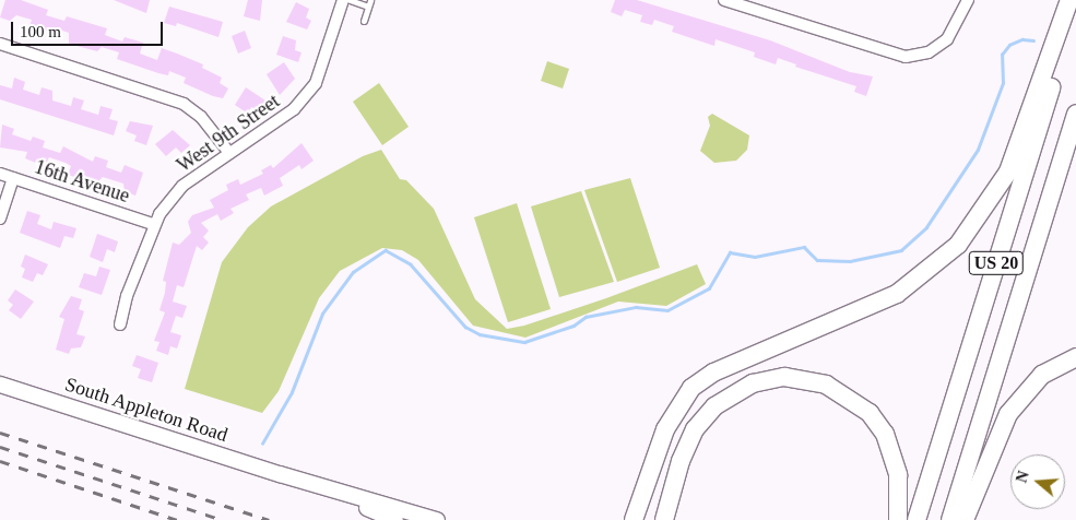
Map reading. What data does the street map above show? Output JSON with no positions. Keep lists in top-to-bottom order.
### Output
{
  "streets": {
    "main road": ["US 20", "South Appleton Road"],
    "street": ["West 9th Street", "16th Avenue"]
  },
  "crossings": [
    ["West 9th Street", "16th Avenue"]
  ],
  "scale_bar": "100 m",
  "north": "left"
}
